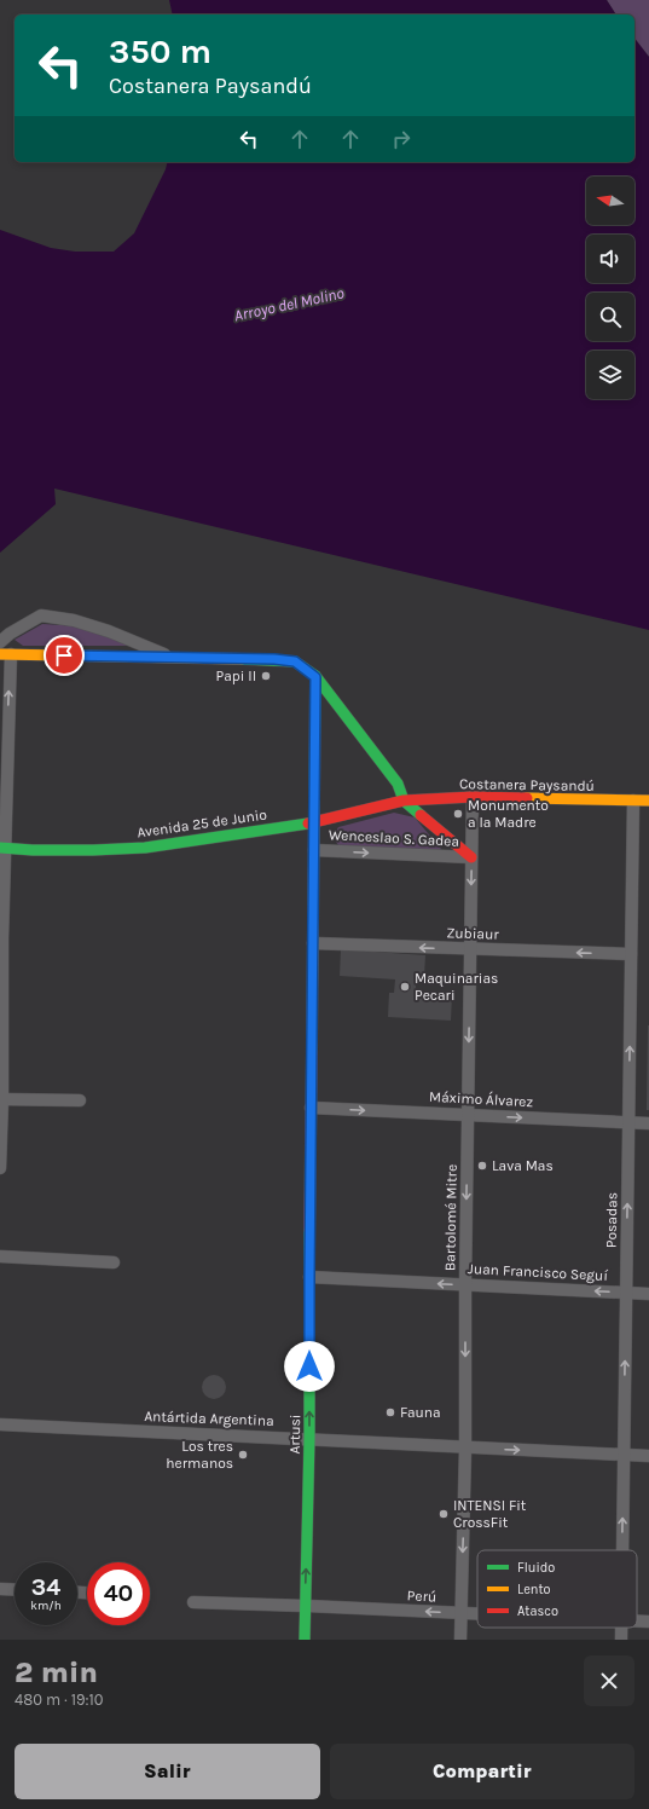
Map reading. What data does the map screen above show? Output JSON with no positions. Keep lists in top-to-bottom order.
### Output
{
  "streets": {
    "main road": ["Costanera Paysandú", "Avenida 25 de Junio", "Artusi"],
    "street": [
      "Wenceslao S. Gadea",
      "Zubiaur",
      "Máximo Álvarez",
      "Bartolomé Mitre",
      "Posadas",
      "Juan Francisco Seguí",
      "Antártida Argentina",
      "Perú"
    ]
  },
  "crossings": [
    ["Costanera Paysandú", "Avenida 25 de Junio"],
    ["Costanera Paysandú", "Bartolomé Mitre"],
    ["Costanera Paysandú", "Posadas"],
    ["Avenida 25 de Junio", "Artusi"],
    ["Wenceslao S. Gadea", "Bartolomé Mitre"],
    ["Wenceslao S. Gadea", "Artusi"],
    ["Zubiaur", "Bartolomé Mitre"],
    ["Zubiaur", "Posadas"],
    ["Zubiaur", "Artusi"],
    ["Máximo Álvarez", "Bartolomé Mitre"],
    ["Máximo Álvarez", "Posadas"],
    ["Máximo Álvarez", "Artusi"],
    ["Bartolomé Mitre", "Juan Francisco Seguí"],
    ["Bartolomé Mitre", "Antártida Argentina"],
    ["Bartolomé Mitre", "Perú"],
    ["Posadas", "Juan Francisco Seguí"],
    ["Posadas", "Antártida Argentina"],
    ["Juan Francisco Seguí", "Artusi"],
    ["Antártida Argentina", "Artusi"],
    ["Artusi", "Perú"]
  ],
  "one_way": [
    "Wenceslao S. Gadea",
    "Zubiaur",
    "Máximo Álvarez",
    "Bartolomé Mitre",
    "Posadas",
    "Juan Francisco Seguí",
    "Perú"
  ],
  "water": ["Arroyo del Molino"],
  "places": [
    "Papi II",
    "Monumento a la Madre",
    "Maquinarias Pecari",
    "Lava Mas",
    "Fauna",
    "Los tres hermanos",
    "INTENSI Fit CrossFit"
  ],
  "legend": ["Fluido", "Lento", "Atasco"],
  "north": "left",
  "page": {
    "turn": ["350 m", "Costanera Paysandú"],
    "speed": "34 km/h",
    "limit": "40",
    "heading": ["2 min", "480 m · 19:10"],
    "buttons": ["Salir", "Compartir"]
  }
}
